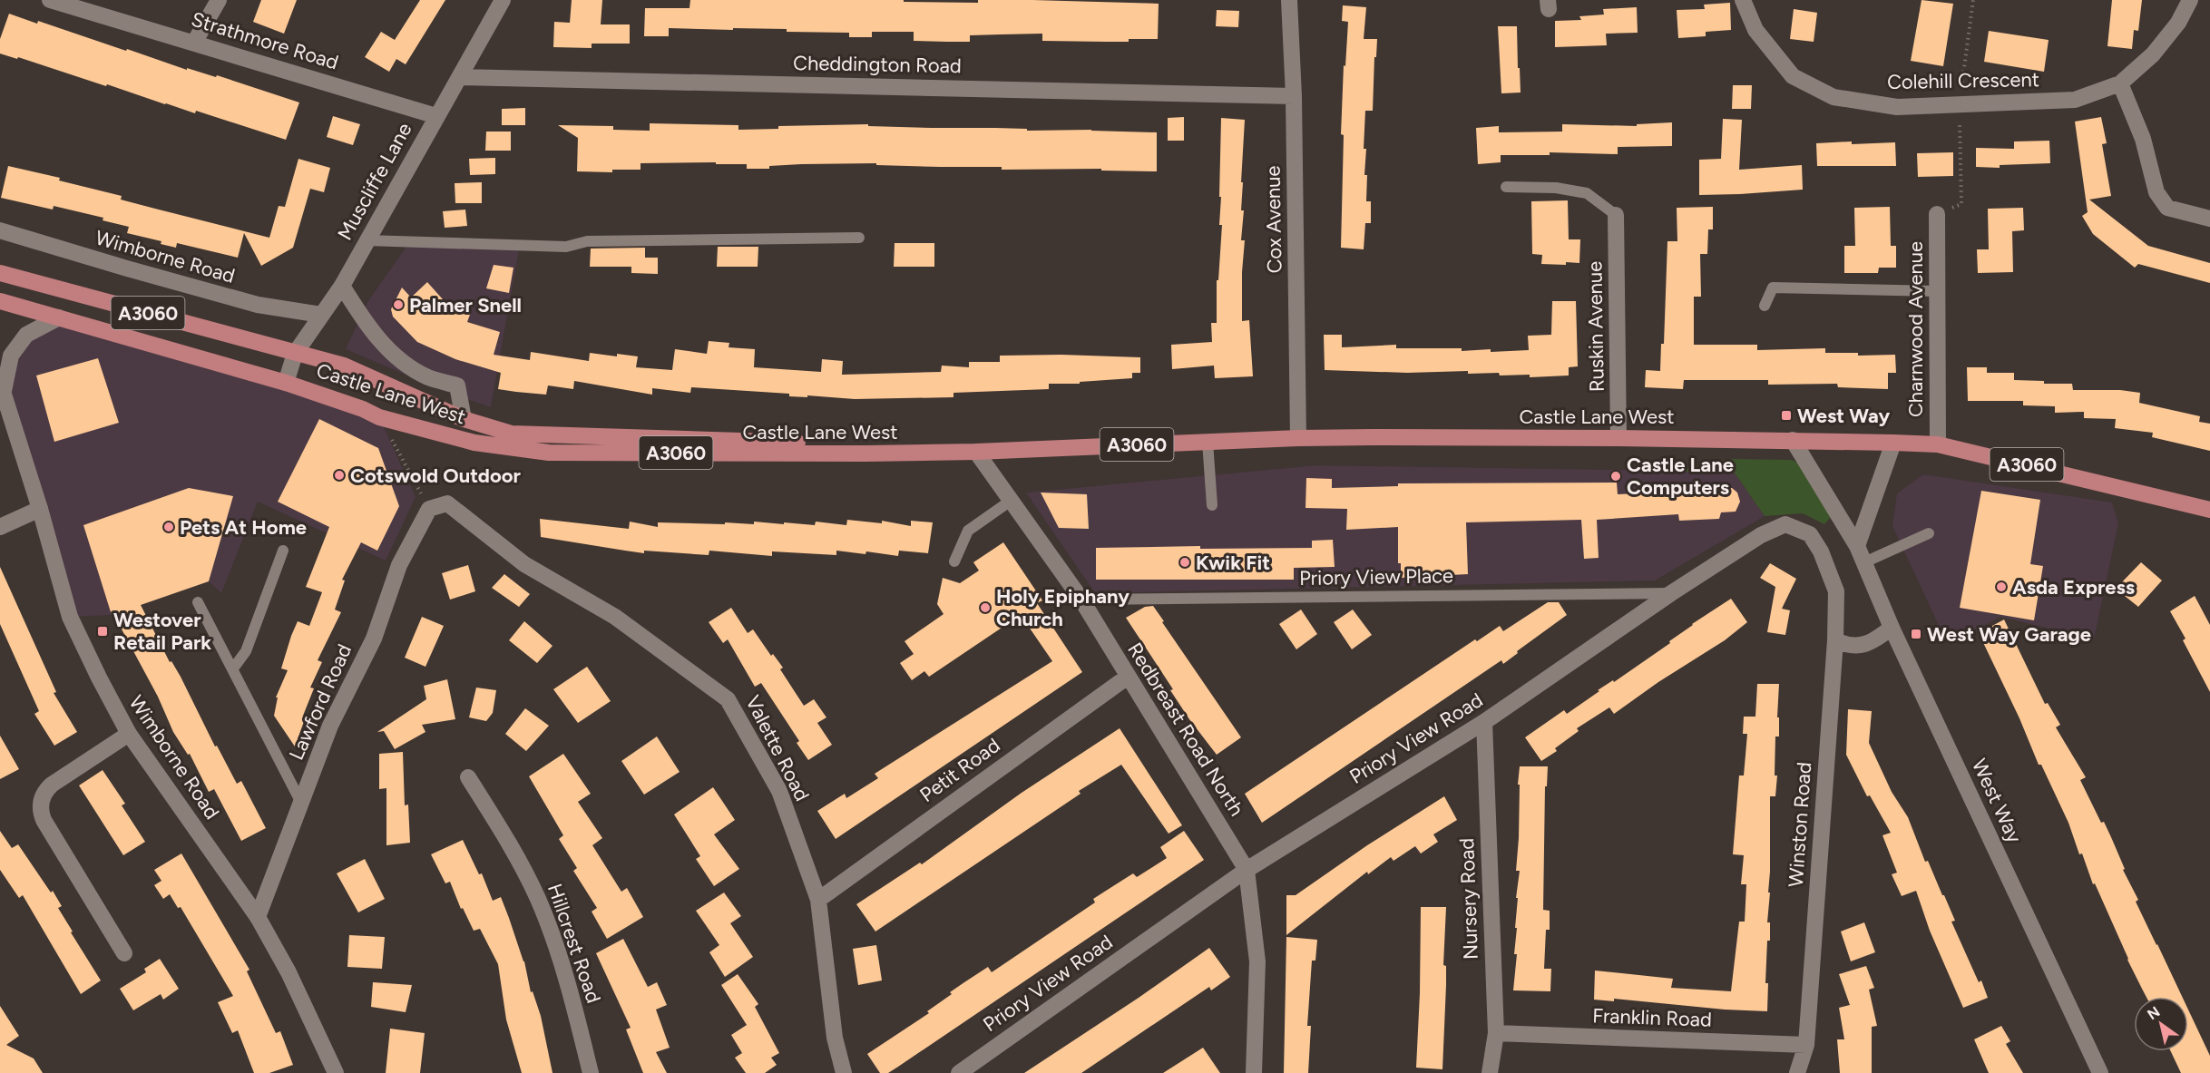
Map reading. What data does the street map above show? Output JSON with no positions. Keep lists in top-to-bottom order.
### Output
{
  "streets": {
    "main road": ["A3060", "Castle Lane West"],
    "street": [
      "Strathmore Road",
      "Cheddington Road",
      "Colehill Crescent",
      "Muscliffe Lane",
      "Cox Avenue",
      "Wimborne Road",
      "Ruskin Avenue",
      "Charnwood Avenue",
      "Lawford Road",
      "Redbreast Road North",
      "Priory View Road",
      "Valette Road",
      "Petit Road",
      "West Way",
      "Winston Road",
      "Nursery Road",
      "Hillcrest Road",
      "Franklin Road"
    ],
    "lane": ["Priory View Place"]
  },
  "crossings": [
    ["Strathmore Road", "Muscliffe Lane"],
    ["Cheddington Road", "Muscliffe Lane"],
    ["Cheddington Road", "Cox Avenue"],
    ["Muscliffe Lane", "Wimborne Road"],
    ["Muscliffe Lane", "Castle Lane West"],
    ["Cox Avenue", "Castle Lane West"],
    ["Wimborne Road", "Lawford Road"],
    ["Ruskin Avenue", "Castle Lane West"],
    ["Charnwood Avenue", "Castle Lane West"],
    ["Castle Lane West", "Redbreast Road North"],
    ["Castle Lane West", "West Way"],
    ["Priory View Place", "Redbreast Road North"],
    ["Priory View Place", "Priory View Road"],
    ["Lawford Road", "Valette Road"],
    ["Redbreast Road North", "Priory View Road"],
    ["Redbreast Road North", "Petit Road"],
    ["Priory View Road", "Winston Road"],
    ["Priory View Road", "Nursery Road"],
    ["Valette Road", "Petit Road"],
    ["Winston Road", "Franklin Road"],
    ["Nursery Road", "Franklin Road"]
  ],
  "places": {
    "other": [
      "Palmer Snell",
      "Cotswold Outdoor",
      "Castle Lane Computers",
      "Pets At Home",
      "Kwik Fit",
      "Asda Express",
      "Holy Epiphany Church"
    ],
    "transit": ["West Way", "Westover Retail Park", "West Way Garage"]
  },
  "north": "top left"
}
